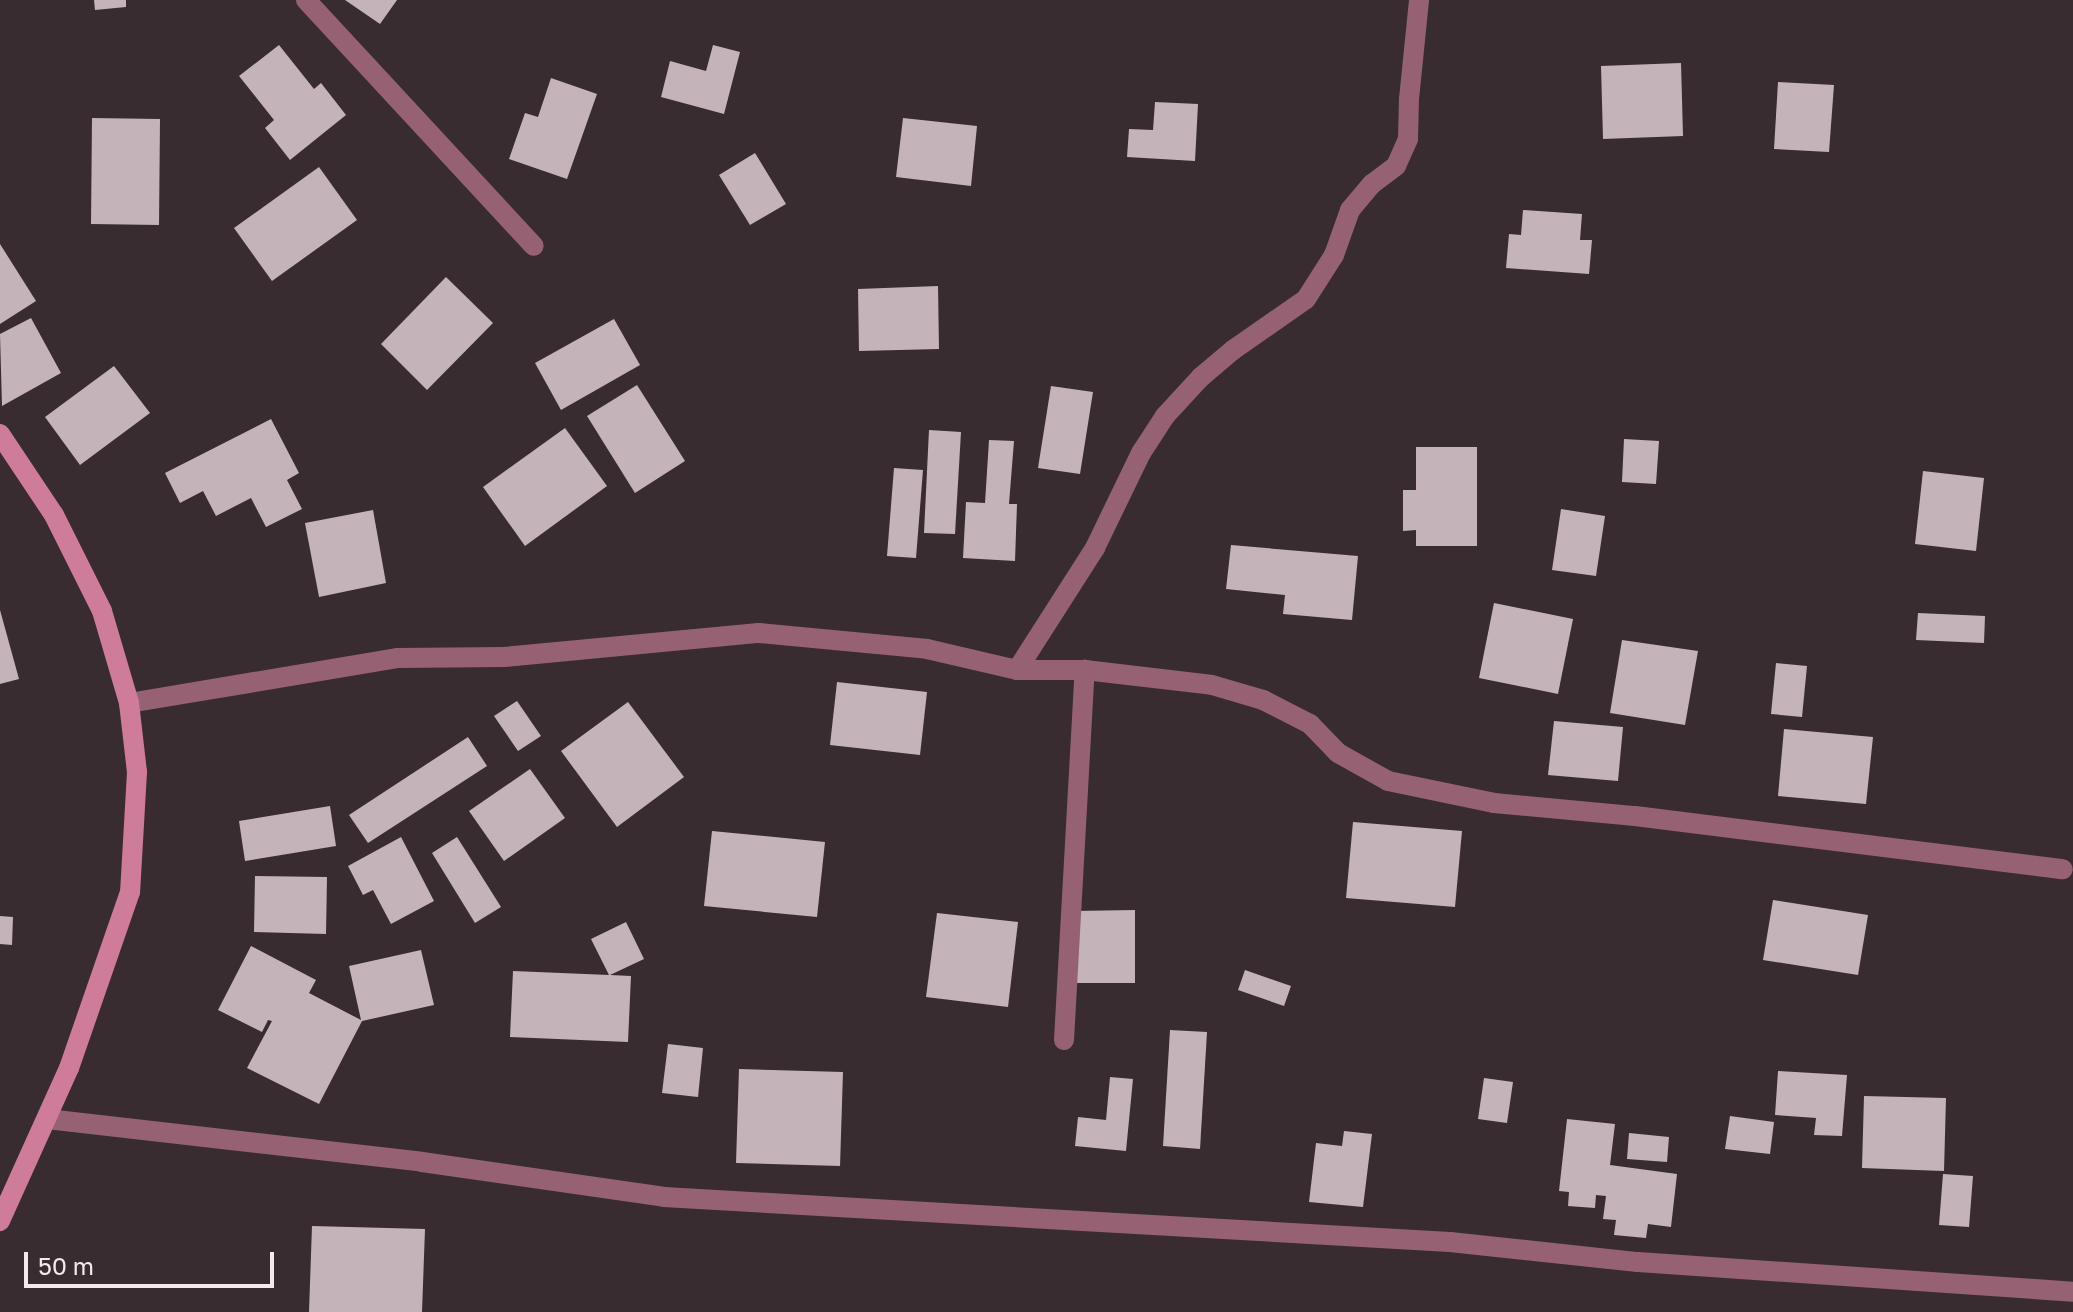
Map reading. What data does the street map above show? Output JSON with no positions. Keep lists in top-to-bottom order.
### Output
{
  "scale_bar": "50 m"
}
